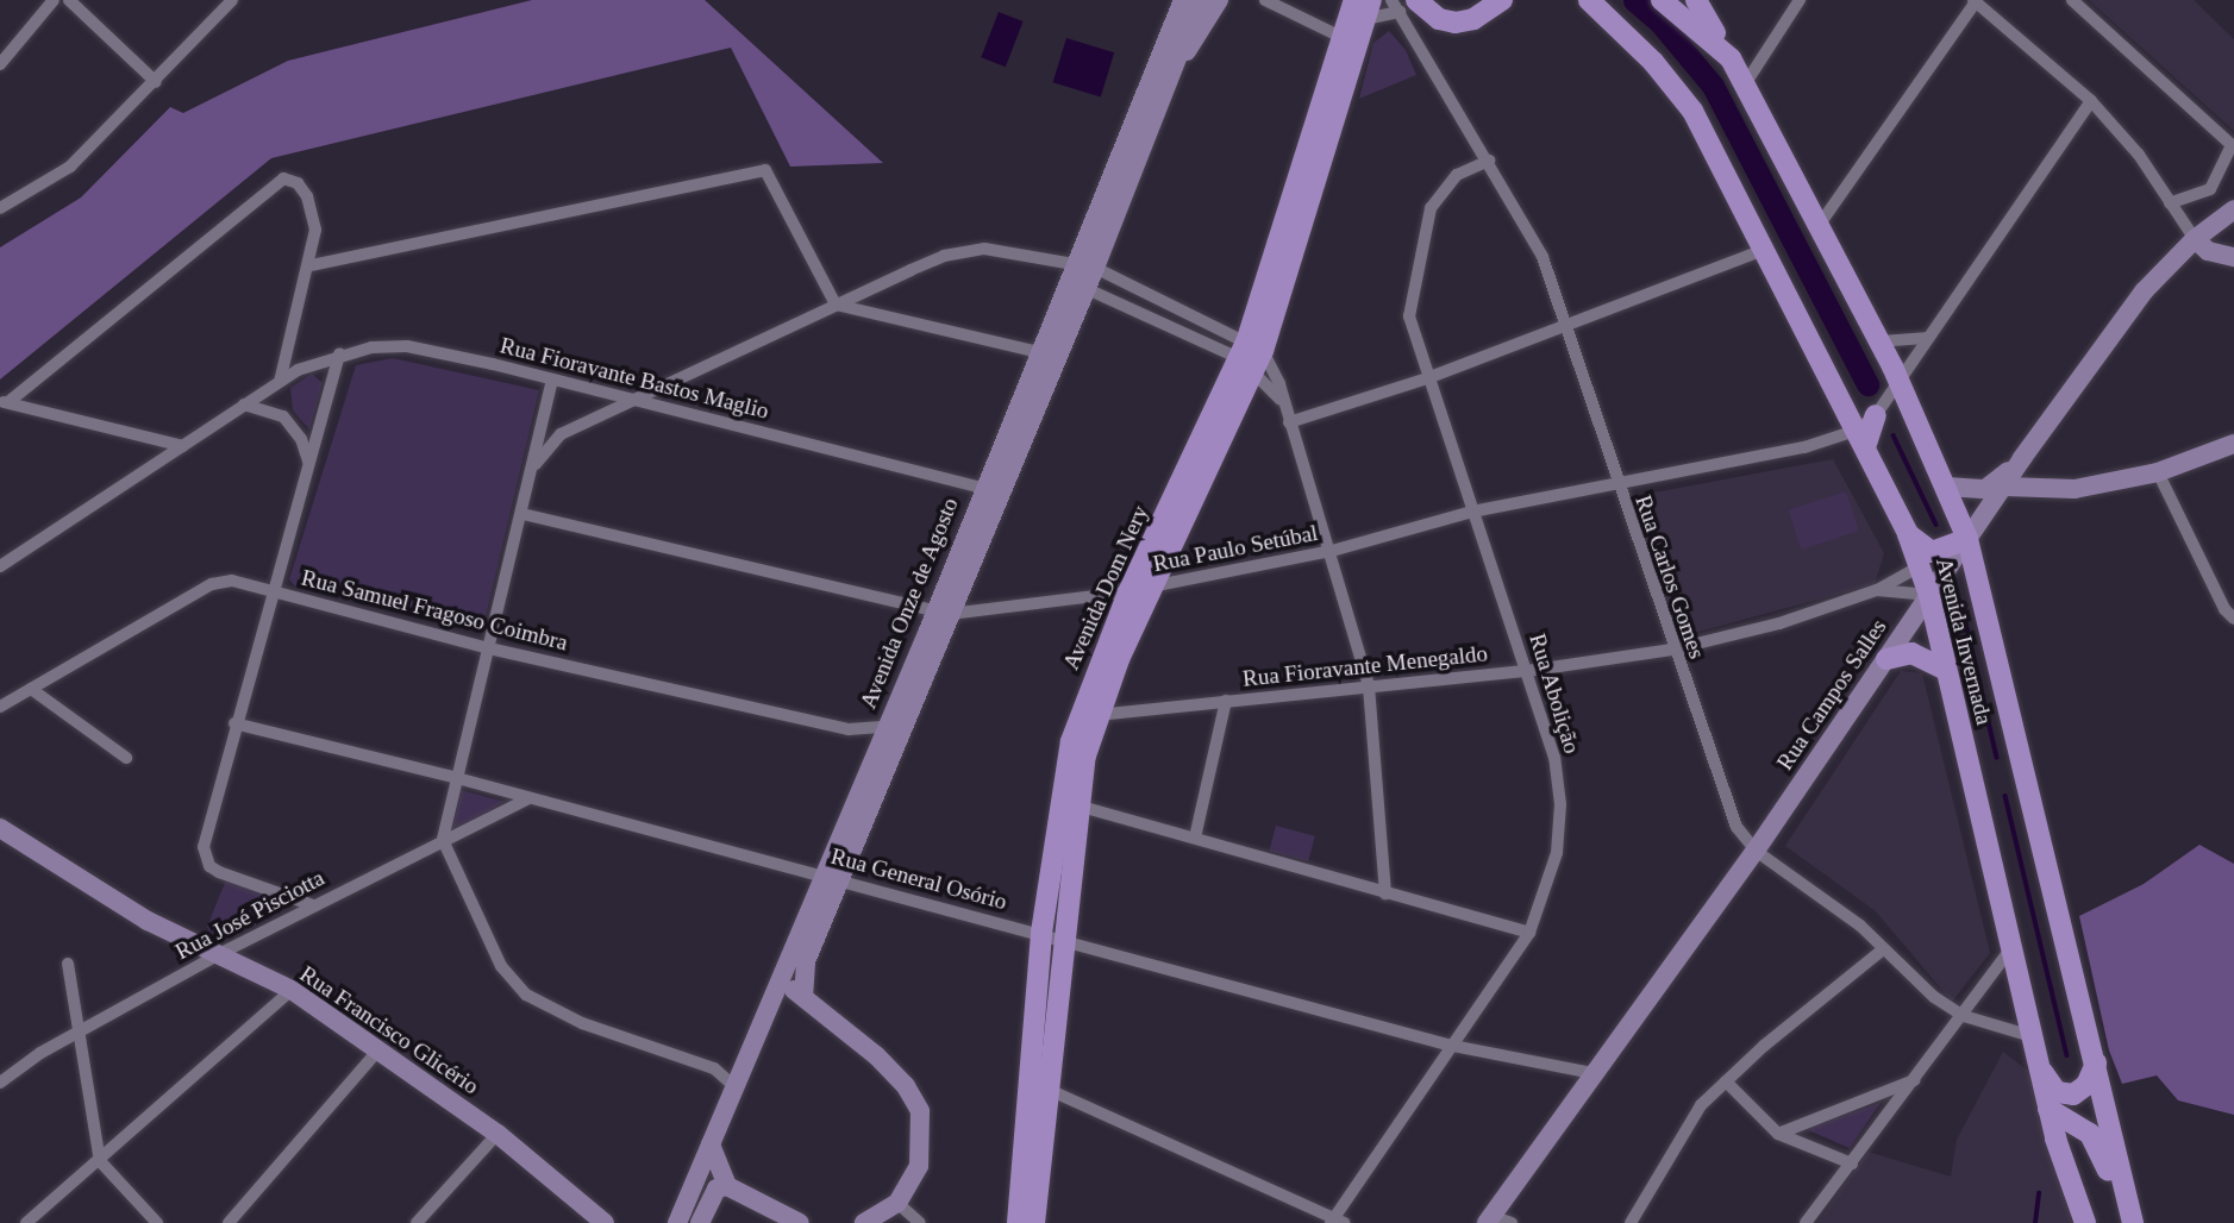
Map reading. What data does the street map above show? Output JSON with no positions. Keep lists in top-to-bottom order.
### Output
{
  "streets": {
    "main road": [
      "Avenida Dom Nery",
      "Avenida Onze de Agosto",
      "Avenida Invernada",
      "Rua Campos Salles",
      "Rua Francisco Glicério"
    ],
    "street": [
      "Rua Fioravante Bastos Maglio",
      "Rua Paulo Setúbal",
      "Rua Carlos Gomes",
      "Rua Samuel Fragoso Coimbra",
      "Rua Fioravante Menegaldo",
      "Rua Abolição",
      "Rua General Osório",
      "Rua José Pisciotta"
    ]
  },
  "crossings": [
    ["Rua Fioravante Bastos Maglio", "Avenida Onze de Agosto"],
    ["Rua Paulo Setúbal", "Rua Carlos Gomes"],
    ["Rua Paulo Setúbal", "Avenida Dom Nery"],
    ["Rua Paulo Setúbal", "Avenida Onze de Agosto"],
    ["Rua Paulo Setúbal", "Avenida Invernada"],
    ["Rua Paulo Setúbal", "Rua Abolição"],
    ["Rua Carlos Gomes", "Avenida Invernada"],
    ["Rua Carlos Gomes", "Rua Fioravante Menegaldo"],
    ["Rua Carlos Gomes", "Rua Abolição"],
    ["Rua Carlos Gomes", "Rua Campos Salles"],
    ["Avenida Dom Nery", "Rua Fioravante Menegaldo"],
    ["Avenida Dom Nery", "Rua General Osório"],
    ["Avenida Onze de Agosto", "Rua Samuel Fragoso Coimbra"],
    ["Avenida Onze de Agosto", "Rua General Osório"],
    ["Avenida Invernada", "Rua Fioravante Menegaldo"],
    ["Avenida Invernada", "Rua Campos Salles"],
    ["Rua Fioravante Menegaldo", "Rua Abolição"],
    ["Rua Fioravante Menegaldo", "Rua Campos Salles"],
    ["Rua Abolição", "Rua General Osório"],
    ["Rua Campos Salles", "Rua General Osório"],
    ["Rua General Osório", "Rua José Pisciotta"],
    ["Rua José Pisciotta", "Rua Francisco Glicério"]
  ]
}
